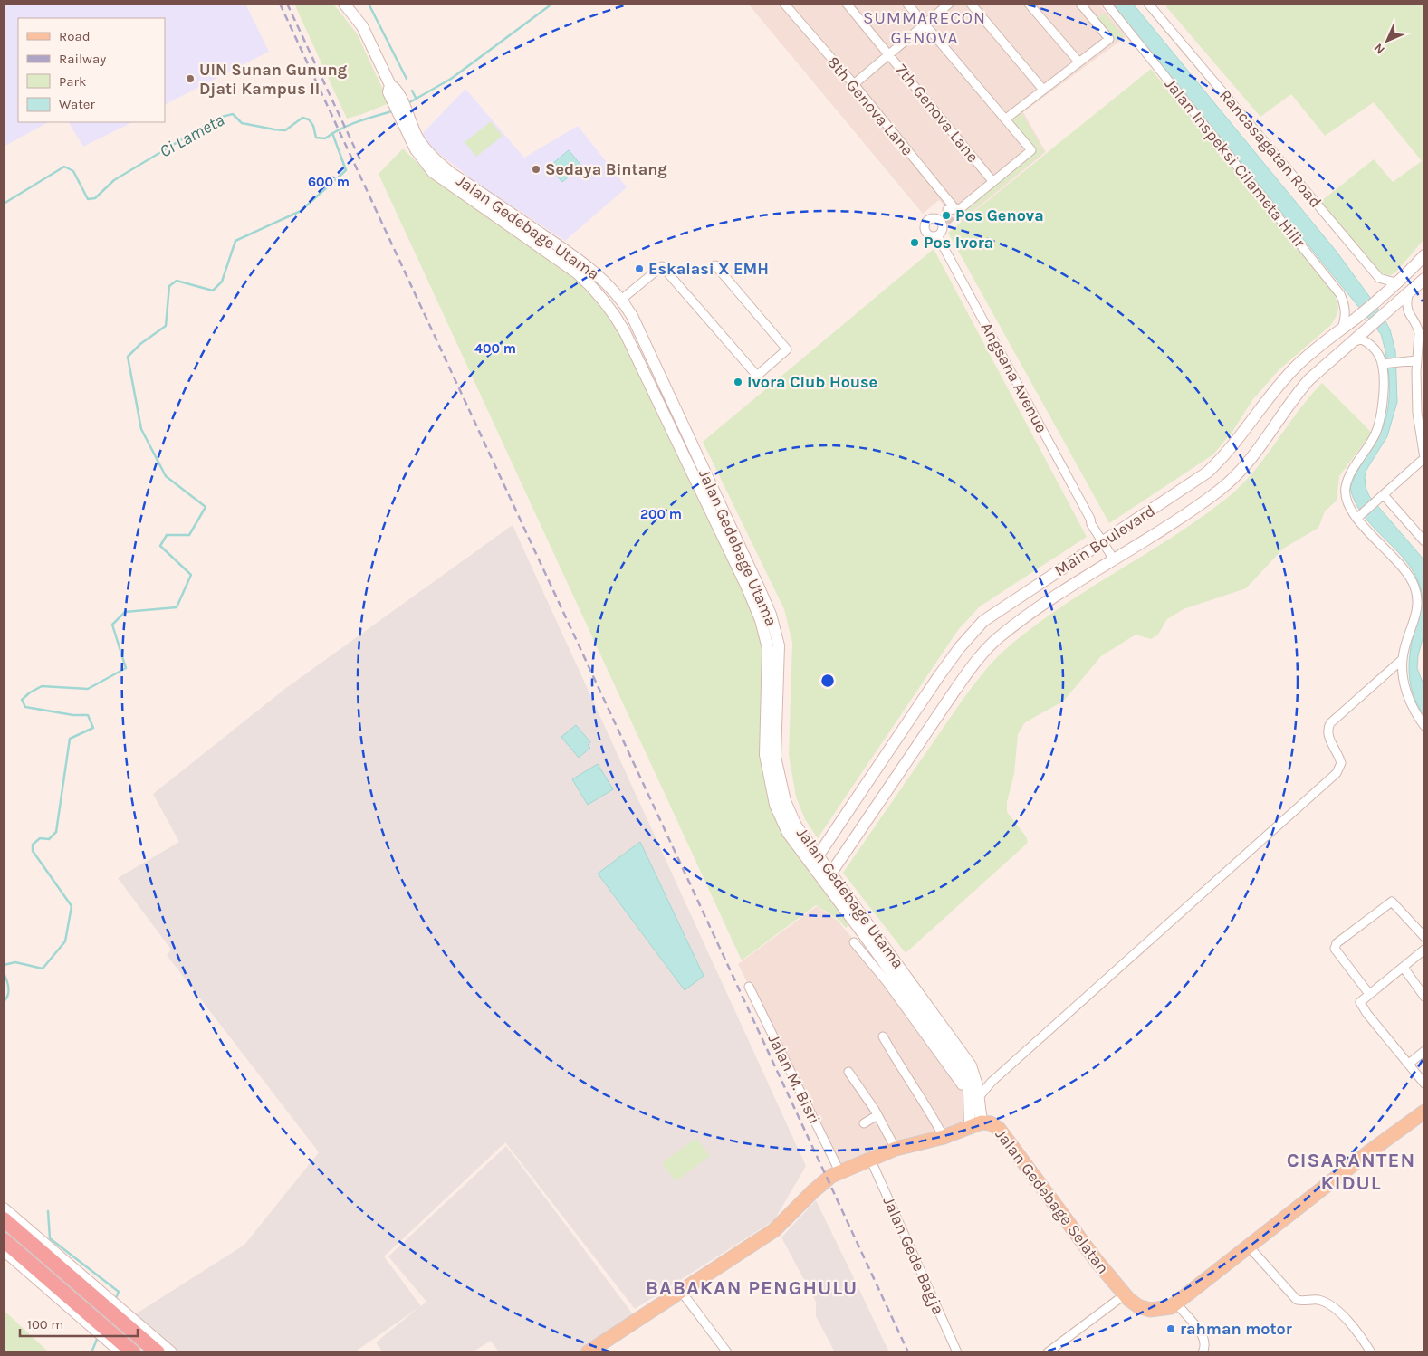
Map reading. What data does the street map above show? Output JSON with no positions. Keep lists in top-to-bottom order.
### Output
{
  "streets": {
    "main road": ["Jalan Gedebage Utama", "Main Boulevard", "Jalan Gedebage Selatan"],
    "street": [
      "8th Genova Lane",
      "7th Genova Lane",
      "Rancasagatan Road",
      "Jalan Inspeksi Cilameta Hilir",
      "Angsana Avenue",
      "Jalan M. Bisri",
      "Jalan Gede Bagja"
    ]
  },
  "crossings": [
    ["8th Genova Lane", "Angsana Avenue"],
    ["Rancasagatan Road", "Main Boulevard"],
    ["Jalan Inspeksi Cilameta Hilir", "Main Boulevard"],
    ["Jalan Gedebage Utama", "Main Boulevard"],
    ["Jalan Gedebage Utama", "Jalan Gedebage Selatan"],
    ["Angsana Avenue", "Main Boulevard"],
    ["Jalan M. Bisri", "Jalan Gedebage Selatan"],
    ["Jalan Gedebage Selatan", "Jalan Gede Bagja"]
  ],
  "districts": ["SUMMARECON GENOVA", "CISARANTEN KIDUL", "BABAKAN PENGHULU"],
  "water": ["Ci Lameta"],
  "places": [
    "UIN Sunan Gunung Djati Kampus II",
    "Sedaya Bintang",
    "Pos Genova",
    "Pos Ivora",
    "Eskalasi X EMH",
    "Ivora Club House",
    "rahman motor"
  ],
  "legend": [
    "Road",
    "Railway",
    "Park",
    "Water"
  ],
  "scale_bar": "100 m",
  "north": "bottom left",
  "rings": ["600 m", "400 m", "200 m"]
}
